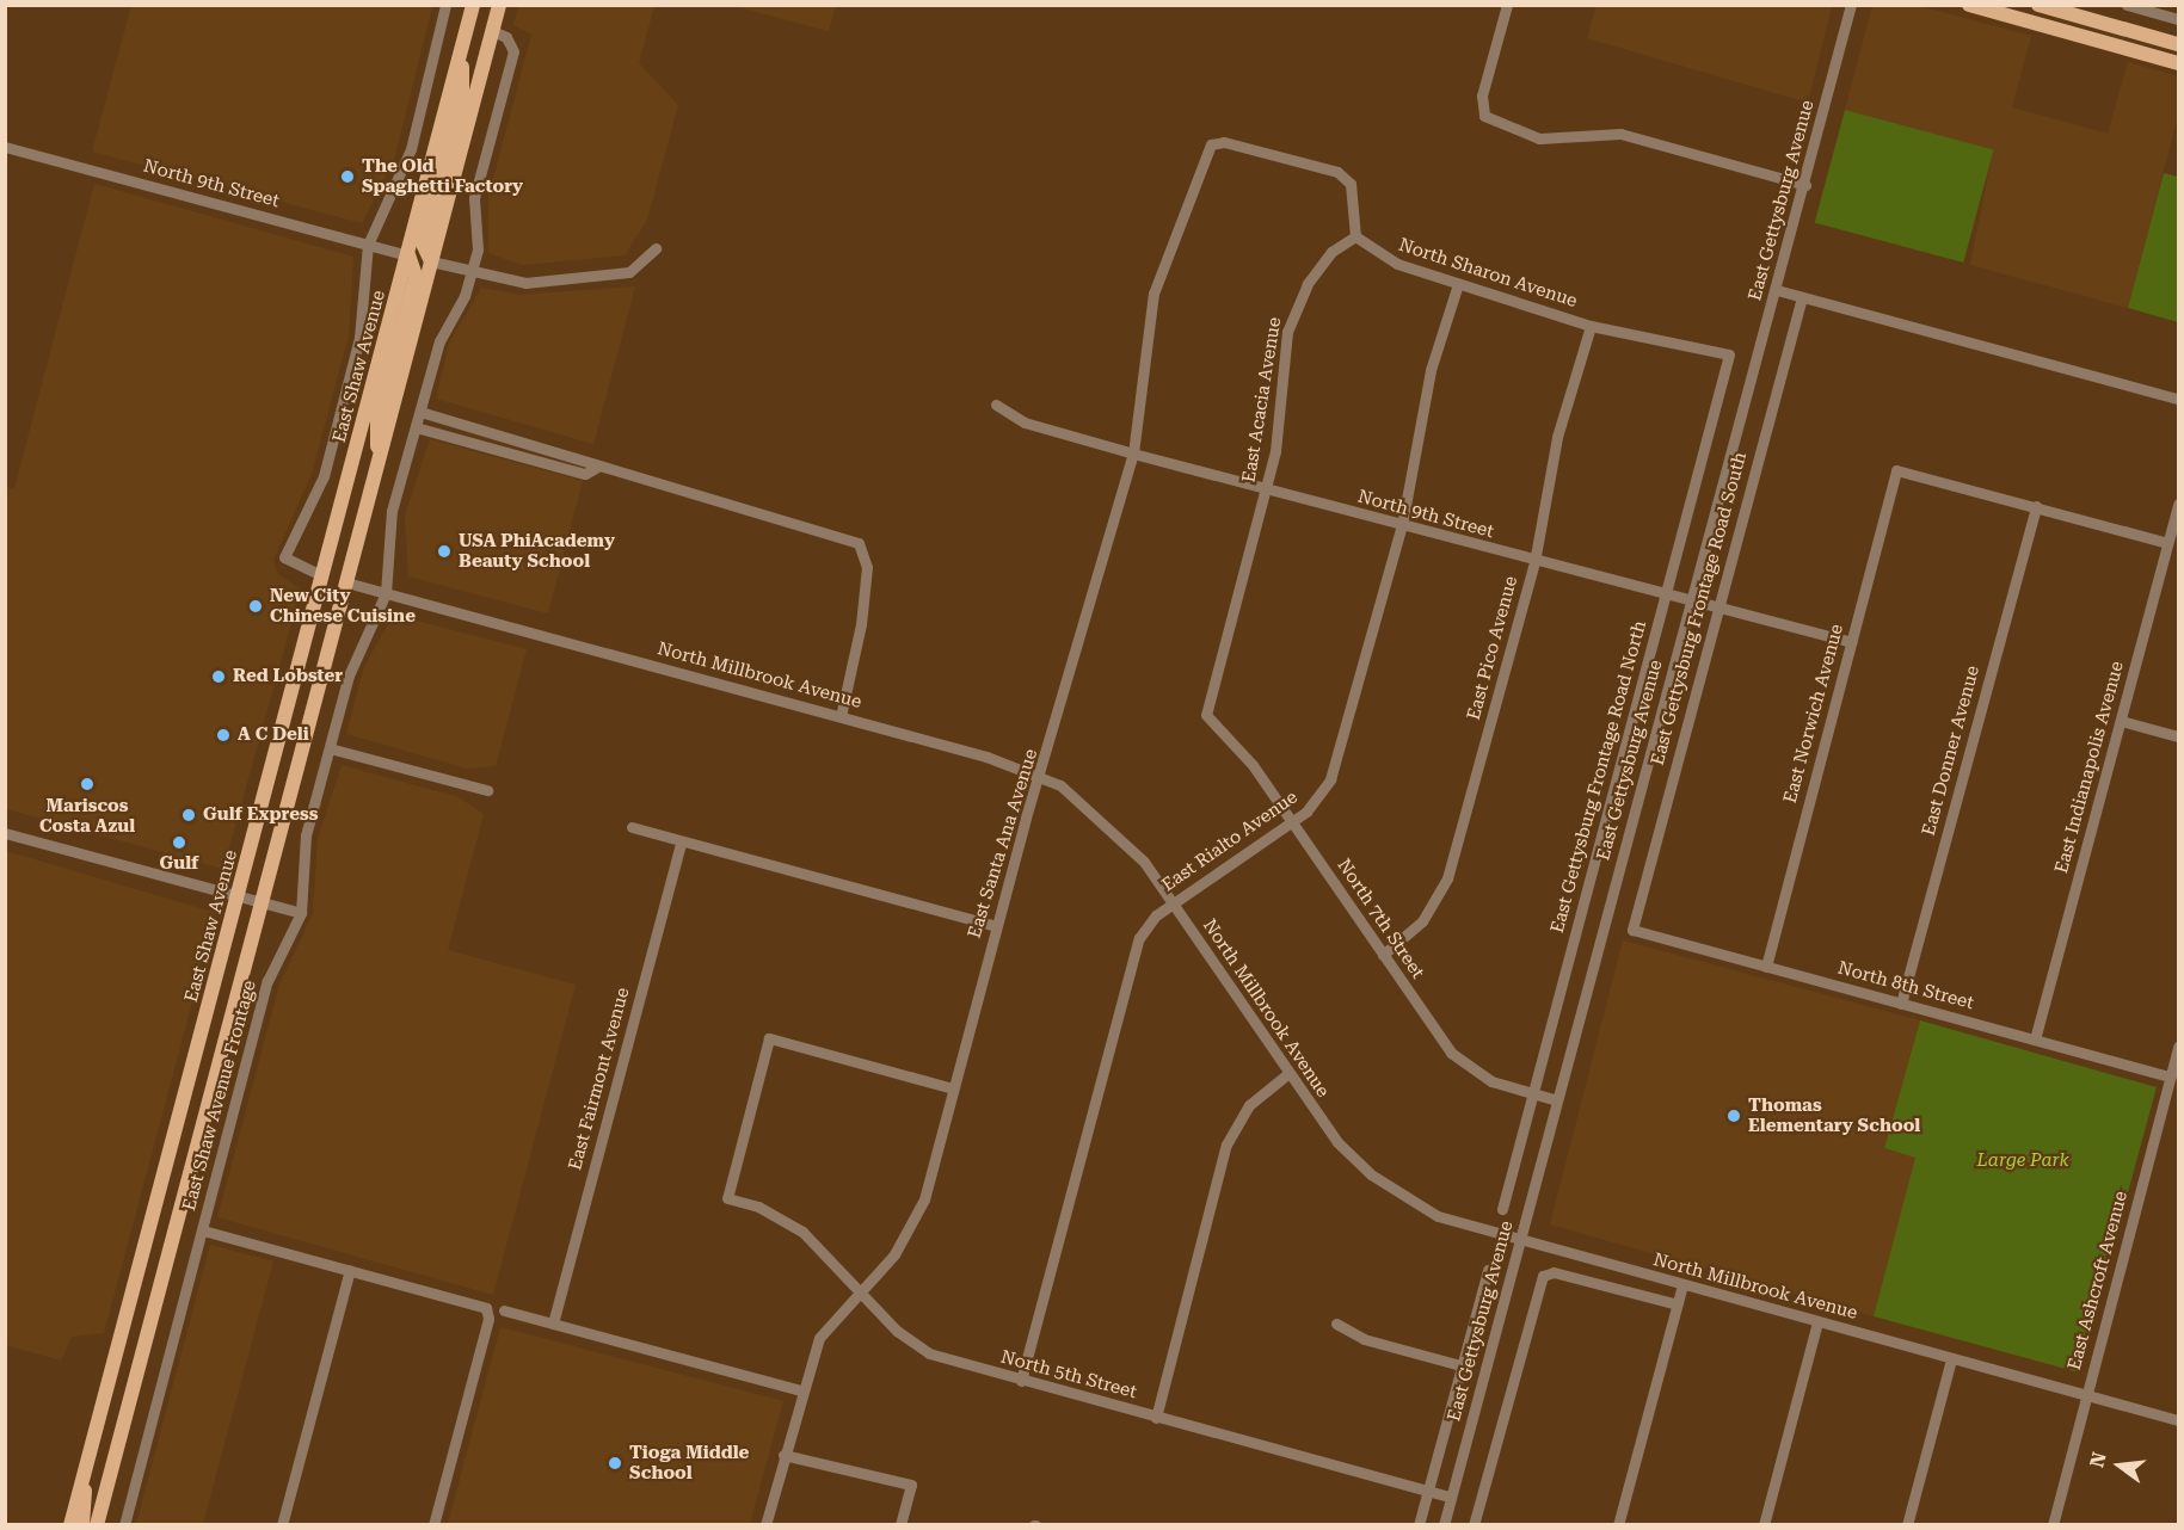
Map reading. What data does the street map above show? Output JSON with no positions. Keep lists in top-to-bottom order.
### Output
{
  "streets": {
    "main road": ["East Shaw Avenue"],
    "street": [
      "North 9th Street",
      "East Gettysburg Avenue",
      "North Sharon Avenue",
      "East Acacia Avenue",
      "East Gettysburg Frontage Road South",
      "East Pico Avenue",
      "North Millbrook Avenue",
      "East Norwich Avenue",
      "East Donner Avenue",
      "East Indianapolis Avenue",
      "East Gettysburg Frontage Road North",
      "East Rialto Avenue",
      "East Santa Ana Avenue",
      "North 7th Street",
      "North 8th Street",
      "East Fairmont Avenue",
      "East Shaw Avenue Frontage",
      "East Ashcroft Avenue",
      "North 5th Street"
    ]
  },
  "crossings": [
    ["North 9th Street", "East Gettysburg Avenue"],
    ["North 9th Street", "East Shaw Avenue"],
    ["North 9th Street", "East Acacia Avenue"],
    ["North 9th Street", "East Gettysburg Frontage Road South"],
    ["North 9th Street", "East Pico Avenue"],
    ["North 9th Street", "East Norwich Avenue"],
    ["North 9th Street", "East Gettysburg Frontage Road North"],
    ["North 9th Street", "East Rialto Avenue"],
    ["North 9th Street", "East Santa Ana Avenue"],
    ["East Gettysburg Avenue", "North Millbrook Avenue"],
    ["East Gettysburg Avenue", "North 7th Street"],
    ["East Gettysburg Avenue", "North 5th Street"],
    ["North Sharon Avenue", "East Acacia Avenue"],
    ["North Sharon Avenue", "East Pico Avenue"],
    ["North Sharon Avenue", "East Gettysburg Frontage Road North"],
    ["North Sharon Avenue", "East Rialto Avenue"],
    ["North Sharon Avenue", "East Santa Ana Avenue"],
    ["East Acacia Avenue", "East Santa Ana Avenue"],
    ["East Acacia Avenue", "North 7th Street"],
    ["East Gettysburg Frontage Road South", "North 8th Street"],
    ["East Pico Avenue", "North 7th Street"],
    ["North Millbrook Avenue", "East Rialto Avenue"],
    ["North Millbrook Avenue", "East Santa Ana Avenue"],
    ["North Millbrook Avenue", "East Shaw Avenue Frontage"],
    ["North Millbrook Avenue", "East Ashcroft Avenue"],
    ["East Norwich Avenue", "East Donner Avenue"],
    ["East Norwich Avenue", "North 8th Street"],
    ["East Donner Avenue", "North 8th Street"],
    ["East Indianapolis Avenue", "North 8th Street"],
    ["East Gettysburg Frontage Road North", "North 7th Street"],
    ["East Rialto Avenue", "North 7th Street"],
    ["East Rialto Avenue", "North 5th Street"],
    ["East Santa Ana Avenue", "North 5th Street"],
    ["North 8th Street", "East Ashcroft Avenue"]
  ],
  "parks": ["Large Park"],
  "places": [
    "The Old Spaghetti Factory",
    "USA PhiAcademy Beauty School",
    "New City Chinese Cuisine",
    "Red Lobster",
    "A C Deli",
    "Mariscos Costa Azul",
    "Gulf Express",
    "Gulf",
    "Thomas Elementary School",
    "Tioga Middle School"
  ],
  "north": "left"
}
